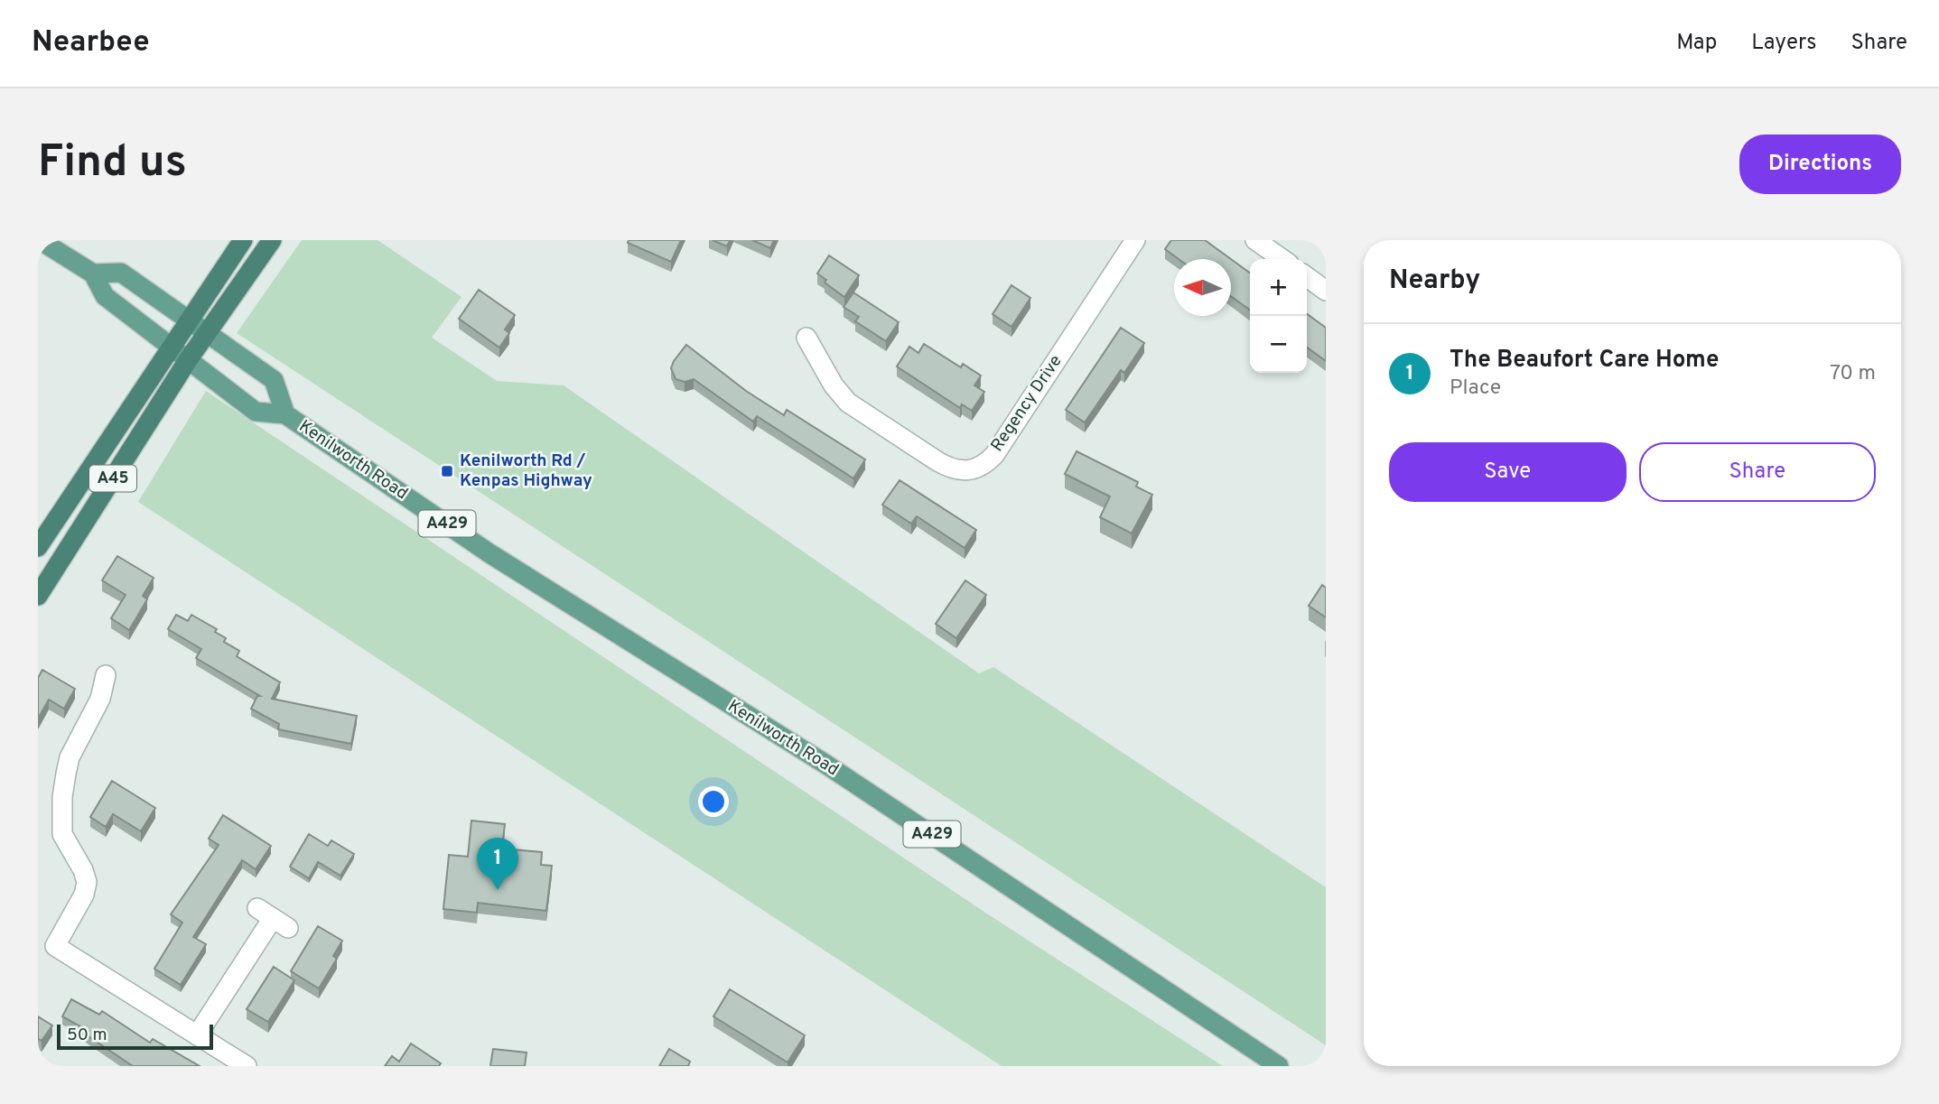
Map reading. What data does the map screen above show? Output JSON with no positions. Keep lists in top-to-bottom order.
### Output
{
  "streets": {
    "highway": ["A45"],
    "main road": ["Kenilworth Road", "A429"],
    "street": ["Regency Drive"]
  },
  "crossings": [
    ["Kenilworth Road", "A45"]
  ],
  "places": {
    "transit": ["Kenilworth Rd / Kenpas Highway"]
  },
  "scale_bar": "50 m",
  "north": "left",
  "page": {
    "header": "Nearbee",
    "nav": ["Map", "Layers", "Share"],
    "buttons": [
      "Directions",
      ["Save", "Share"]
    ],
    "title": "Find us",
    "heading": "Nearby",
    "map_buttons": ["+", "−"],
    "list": [
      {
        "mark": "1",
        "name": "The Beaufort Care Home",
        "note": "Place",
        "value": "70 m"
      }
    ],
    "pins": "1",
    "scale": "50 m"
  }
}
